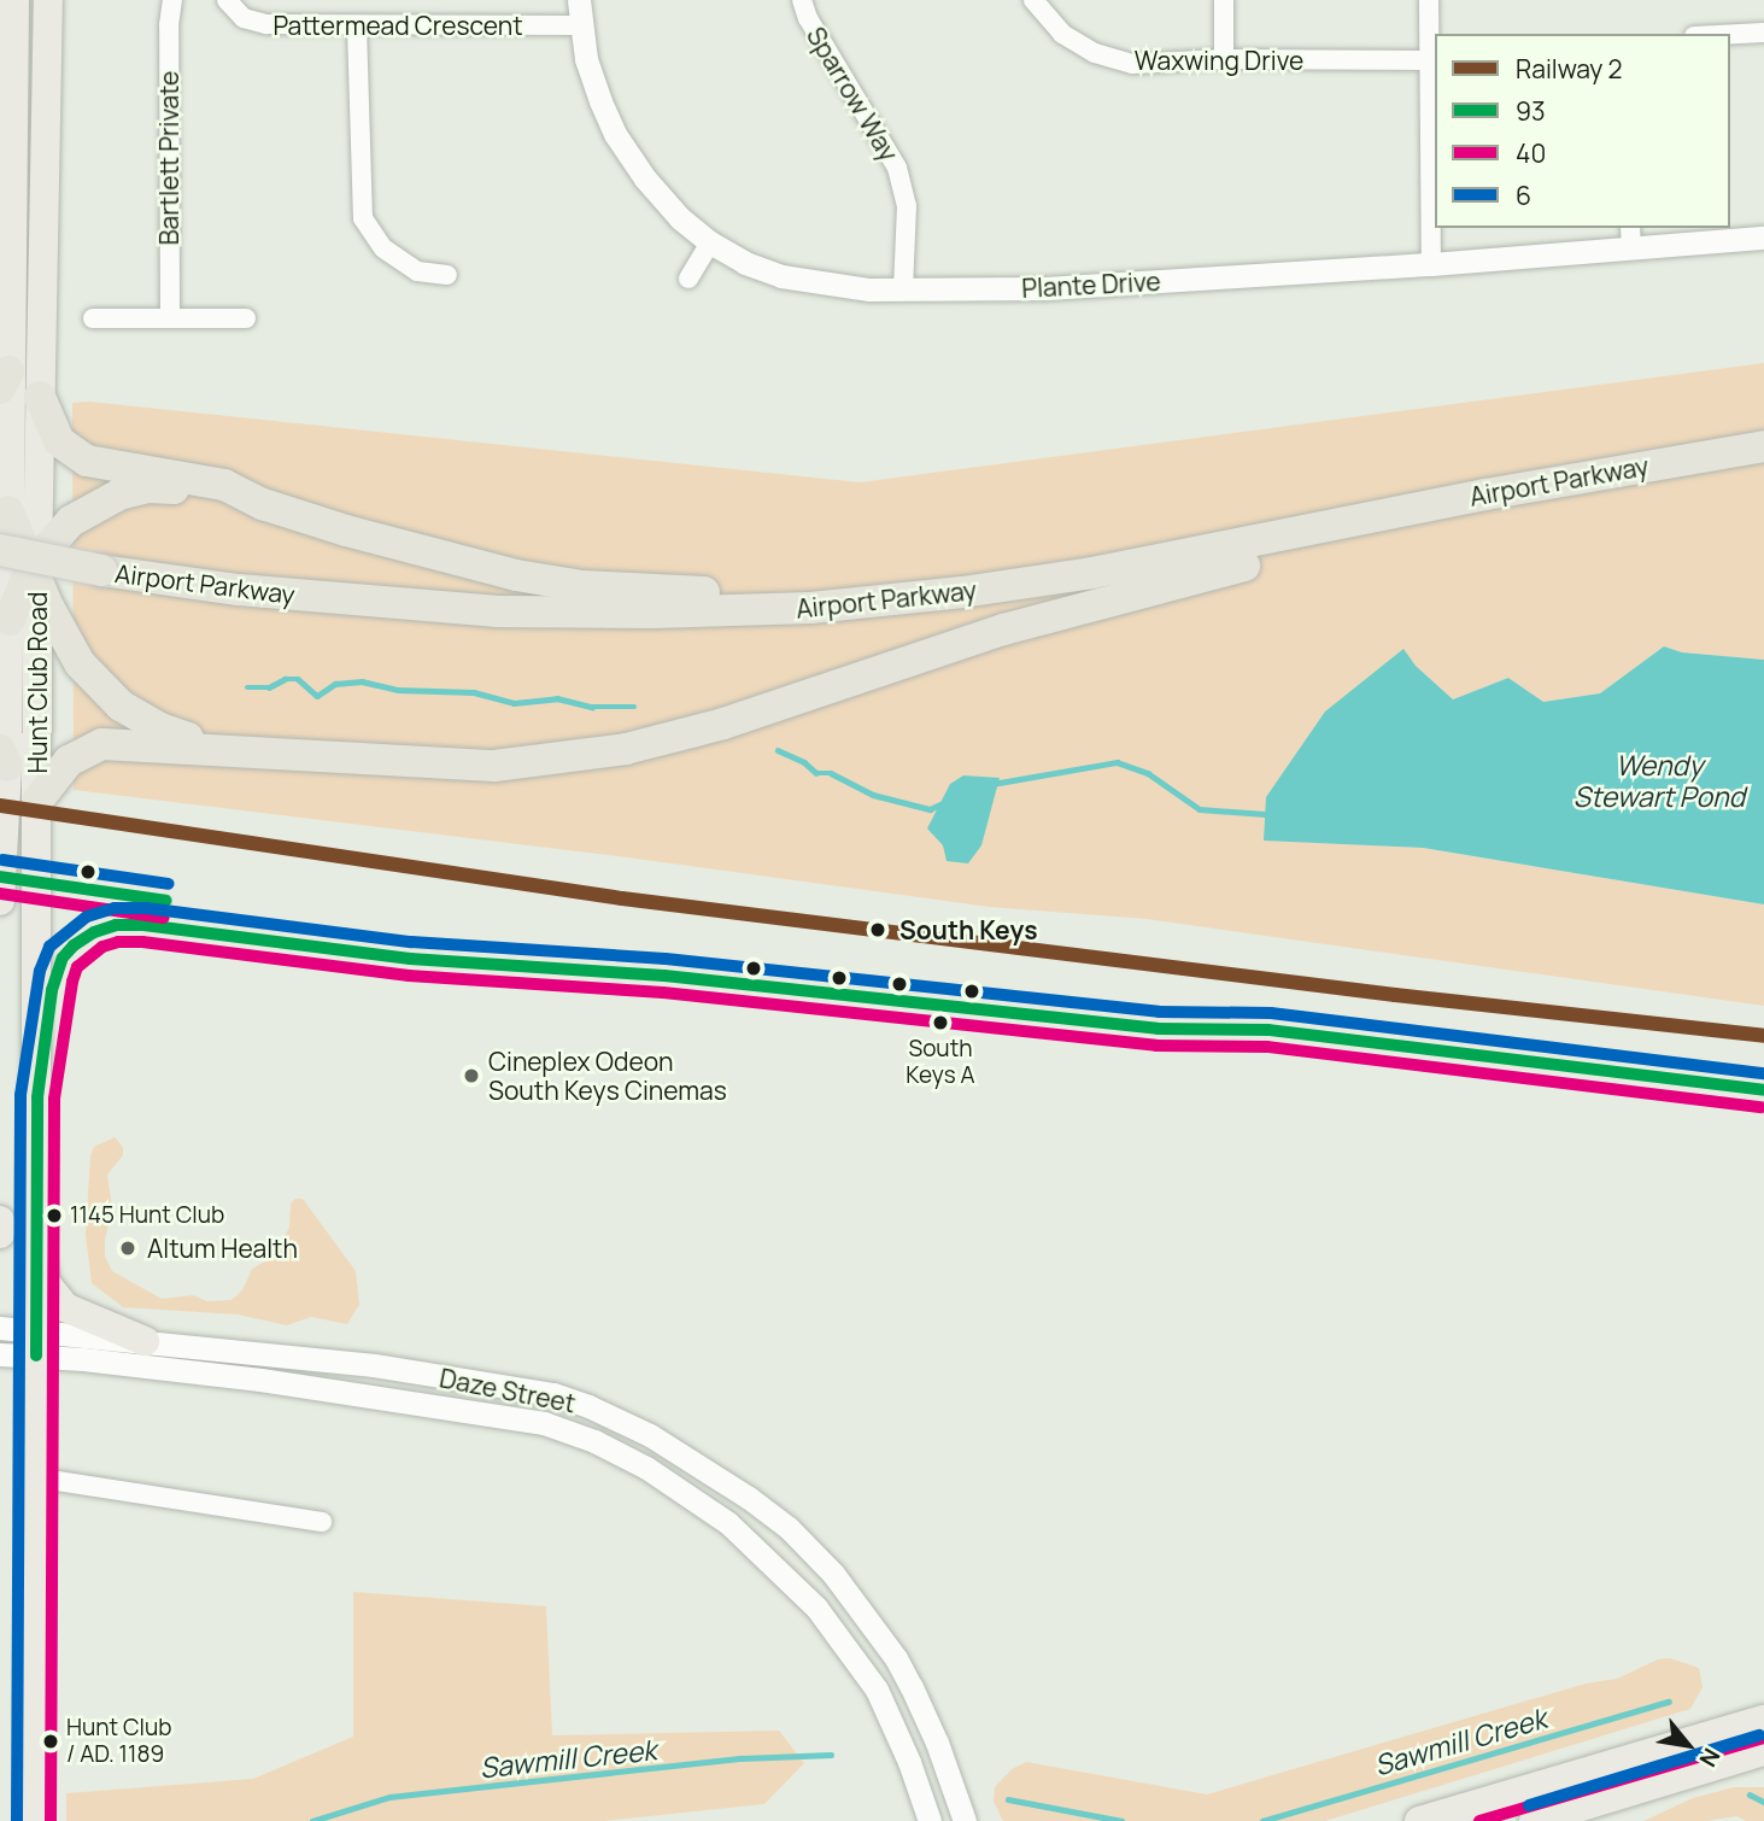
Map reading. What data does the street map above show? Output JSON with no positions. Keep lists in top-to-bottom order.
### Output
{
  "streets": {
    "highway": ["Airport Parkway"],
    "main road": ["Hunt Club Road"],
    "street": [
      "Pattermead Crescent",
      "Waxwing Drive",
      "Sparrow Way",
      "Bartlett Private",
      "Plante Drive",
      "Daze Street"
    ]
  },
  "crossings": [
    ["Pattermead Crescent", "Plante Drive"],
    ["Sparrow Way", "Plante Drive"],
    ["Hunt Club Road", "Daze Street"]
  ],
  "water": ["Wendy Stewart Pond", "Sawmill Creek"],
  "places": [
    "South Keys",
    "South Keys A",
    "Cineplex Odeon South Keys Cinemas",
    "1145 Hunt Club",
    "Altum Health",
    "Hunt Club / AD. 1189"
  ],
  "lines": [
    "rail line 2",
    "transit line 6",
    "transit line 93",
    "transit line 40"
  ],
  "legend": [
    "Railway 2",
    "93",
    "40",
    "6"
  ],
  "north": "bottom right"
}
